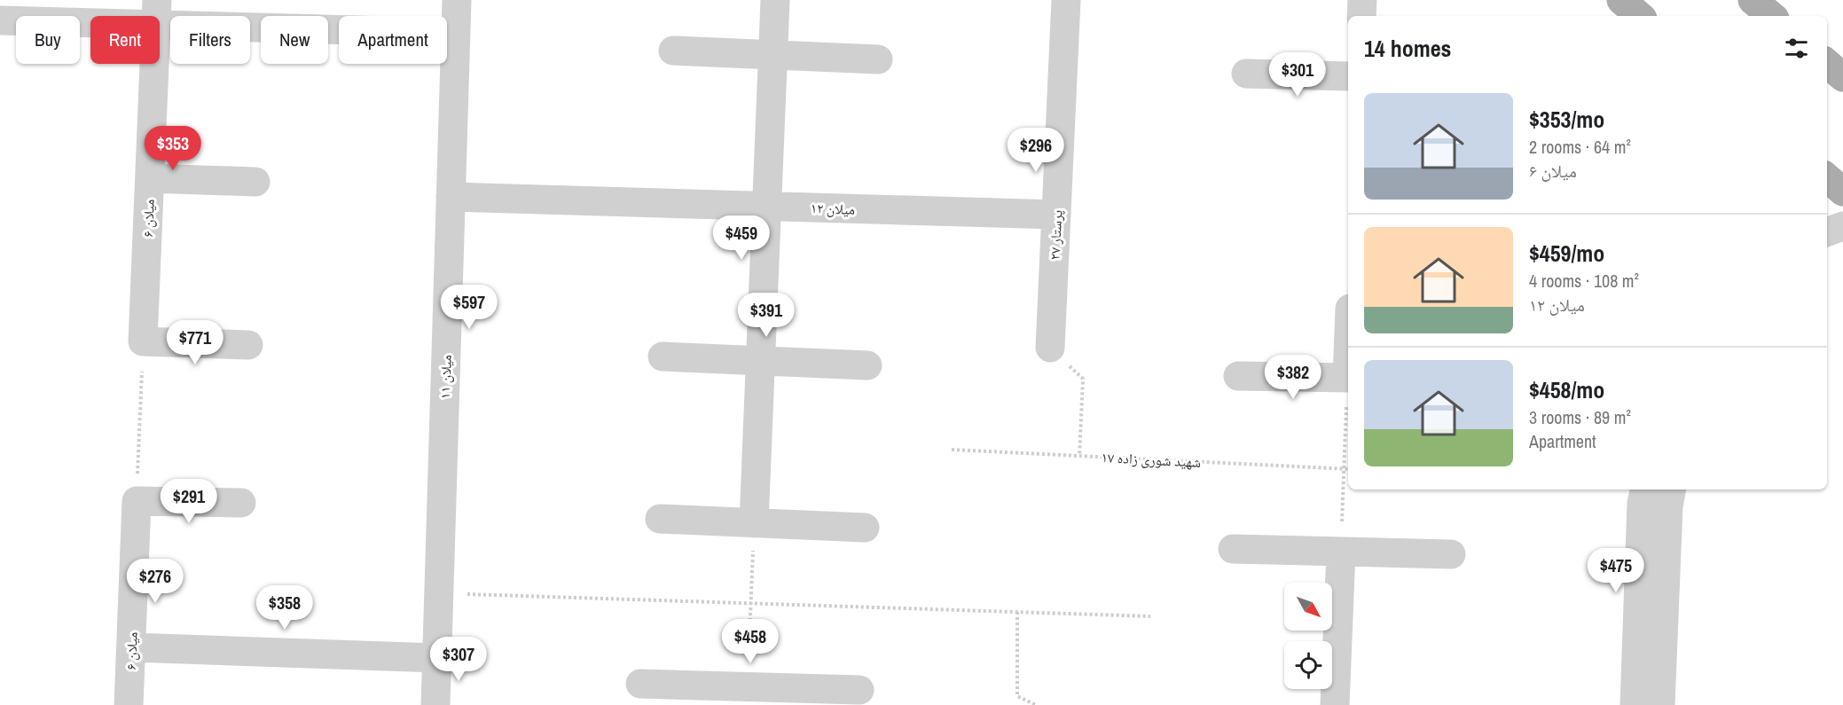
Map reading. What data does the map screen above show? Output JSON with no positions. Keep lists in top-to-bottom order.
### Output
{
  "streets": {
    "street": [
      "میلان ۱۲",
      "میلان ۶",
      "پرستار ۲۷",
      "میلان ۱۱"
    ],
    "path": ["شهید شوری زاده ۱۷"]
  },
  "crossings": [
    ["میلان ۱۲", "پرستار ۲۷"],
    ["میلان ۱۲", "میلان ۱۱"]
  ],
  "north": "bottom right",
  "page": {
    "chip": [
      "Buy",
      "Rent",
      "Filters",
      "New",
      "Apartment"
    ],
    "heading": "14 homes",
    "price": [
      "$301",
      "$353",
      "$296",
      "$459",
      "$597",
      "$391",
      "$771",
      "$382",
      "$291",
      "$475",
      "$276",
      "$358",
      "$458",
      "$307"
    ],
    "list": [
      {
        "name": "$353/mo",
        "note": "2 rooms · 64 m² · میلان ۶"
      },
      {
        "name": "$459/mo",
        "note": "4 rooms · 108 m² · میلان ۱۲"
      },
      {
        "name": "$458/mo",
        "note": "3 rooms · 89 m² · Apartment"
      }
    ]
  }
}
